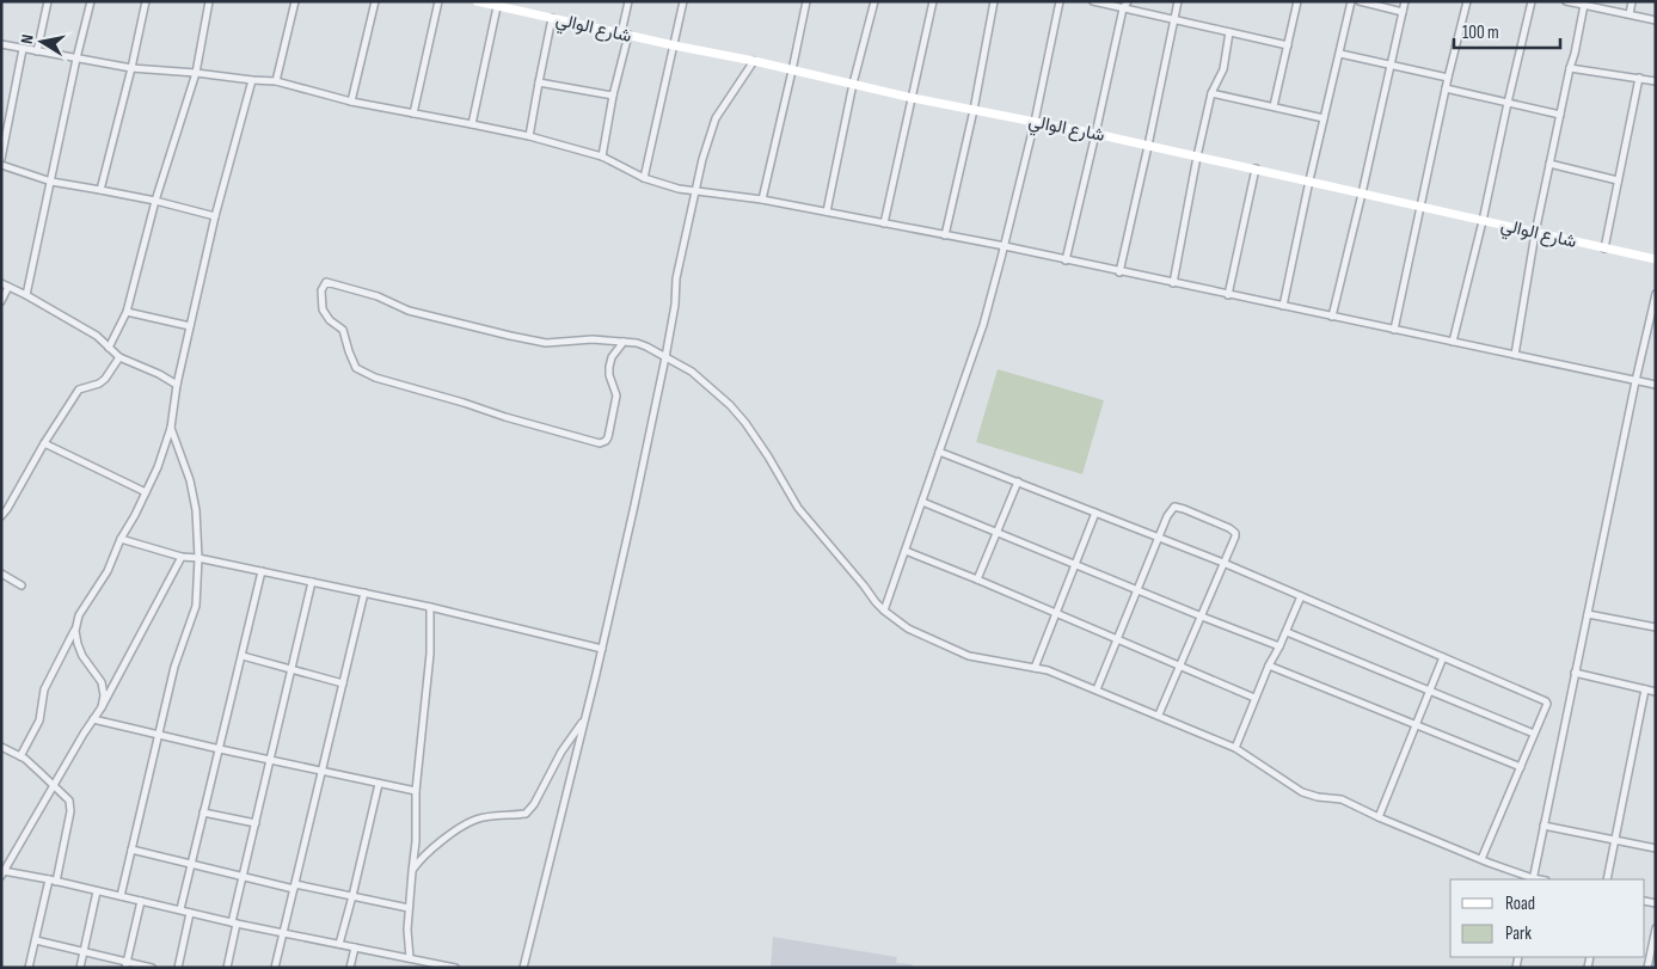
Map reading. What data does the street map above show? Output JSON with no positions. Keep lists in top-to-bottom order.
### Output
{
  "streets": {
    "main road": ["شارع الوالي"]
  },
  "legend": ["Road", "Park"],
  "scale_bar": "100 m",
  "north": "left"
}
